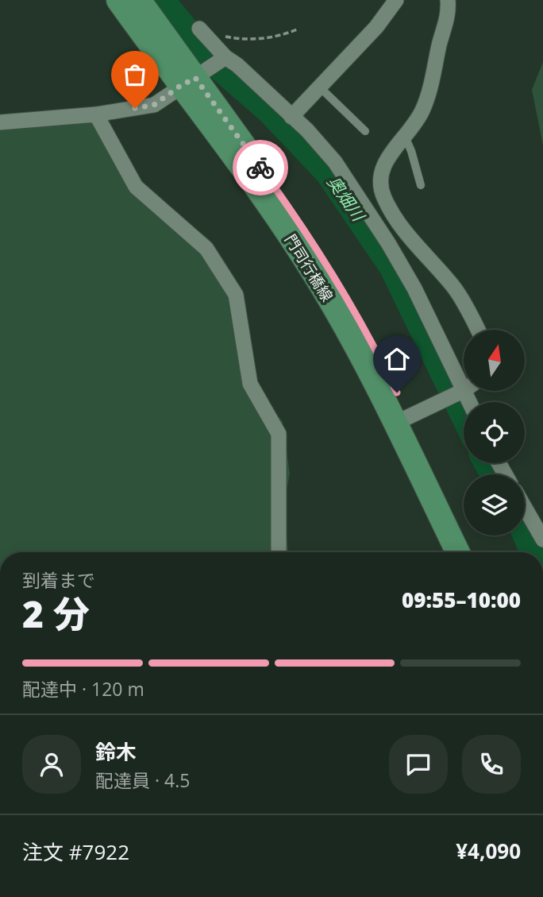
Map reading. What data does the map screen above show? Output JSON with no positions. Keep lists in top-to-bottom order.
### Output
{
  "streets": {
    "main road": ["門司行橋線"]
  },
  "water": ["奧畑川"],
  "north": "top",
  "page": {
    "heading": ["2 分", "到着まで", "09:55–10:00"],
    "panel": [
      "鈴木",
      "配達員 · 4.5",
      "注文 #7922",
      "¥4,090"
    ],
    "bar": "配達中 · 120 m"
  }
}
